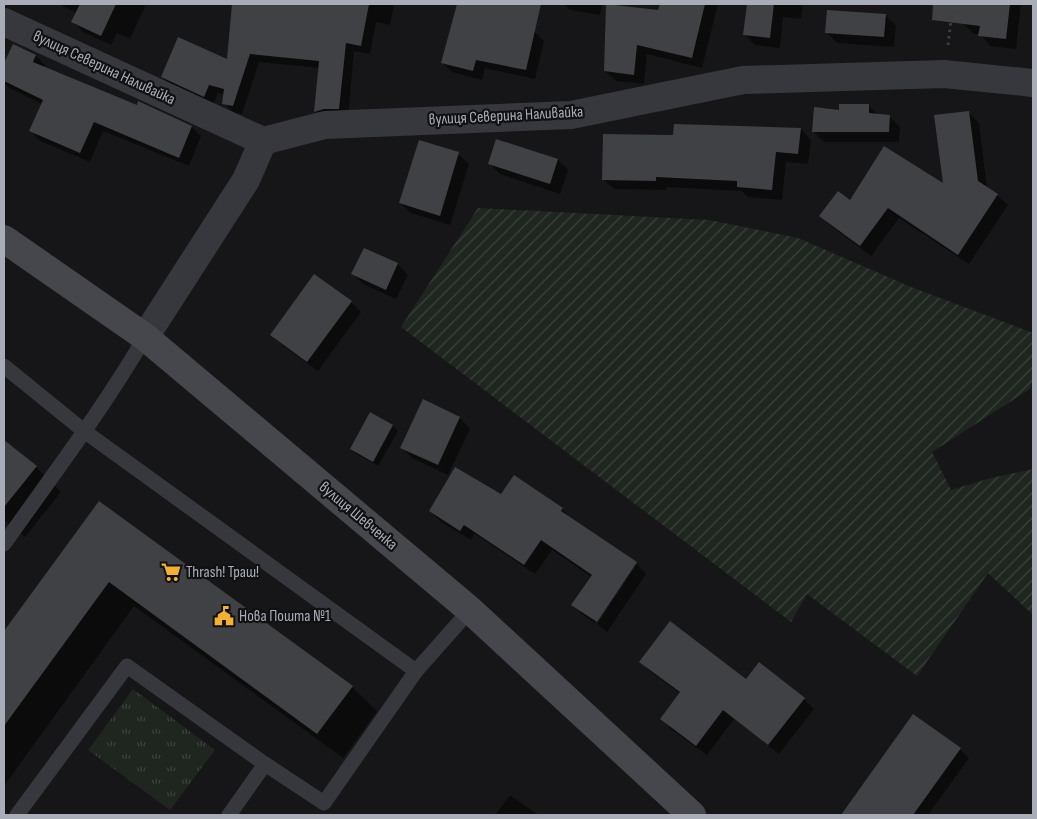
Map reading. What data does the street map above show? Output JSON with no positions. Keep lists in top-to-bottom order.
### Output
{
  "streets": {
    "street": ["вулиця Северина Наливайка", "вулиця Шевченка"]
  },
  "places": {
    "supermarket": ["Thrash! Траш!"],
    "public building": ["Нова Пошта №1"]
  }
}
